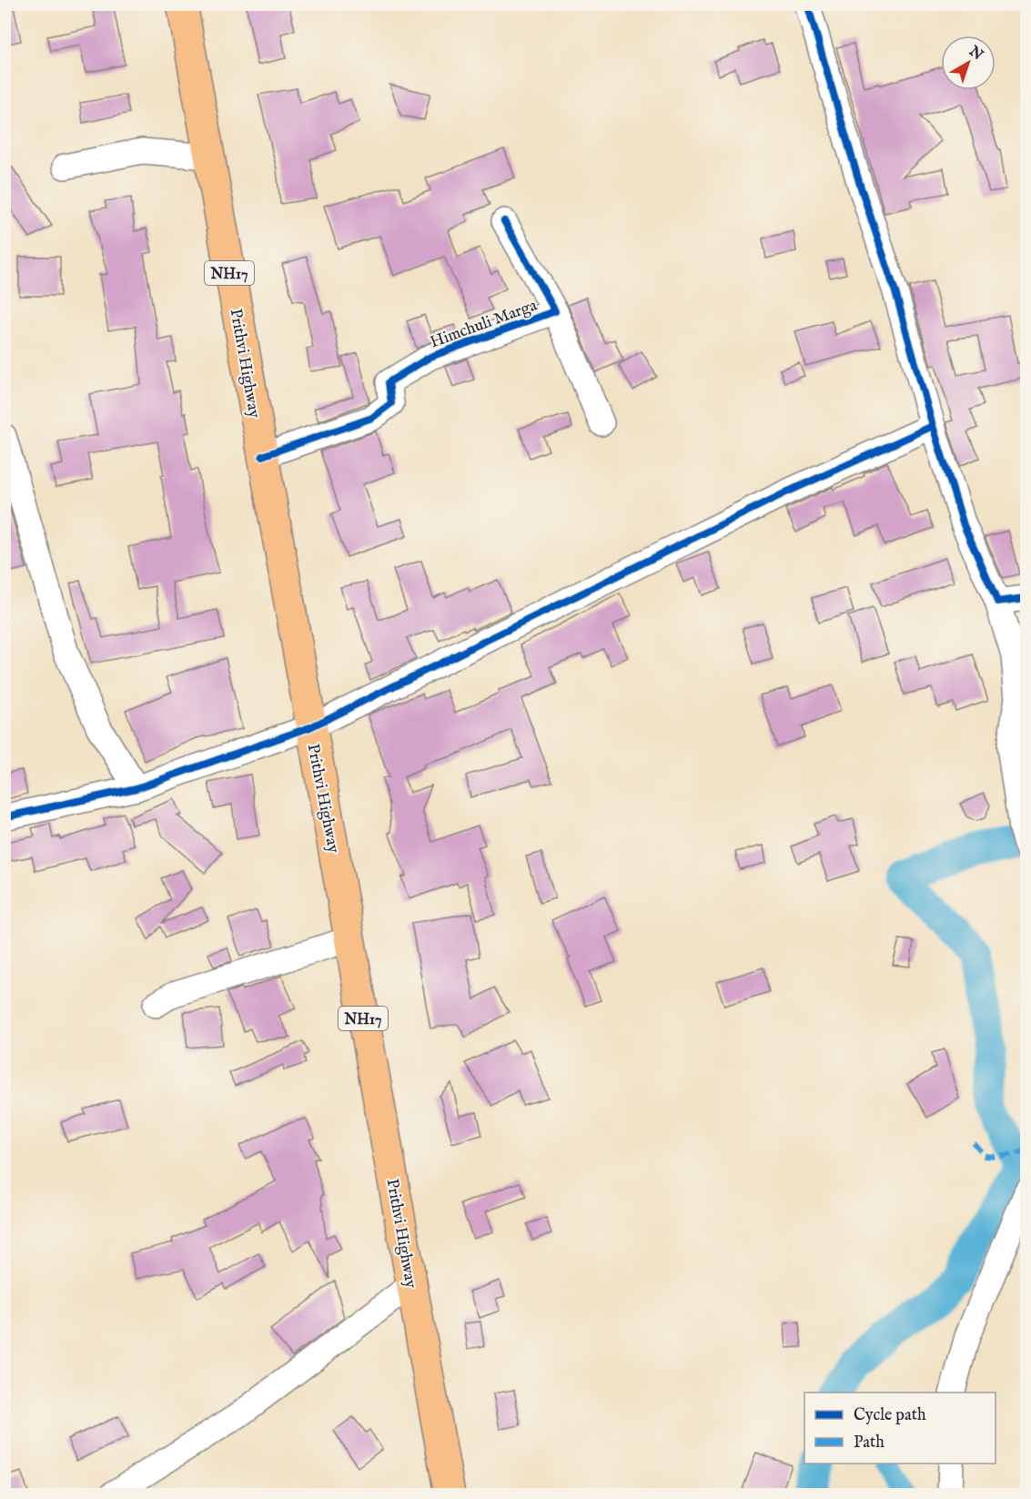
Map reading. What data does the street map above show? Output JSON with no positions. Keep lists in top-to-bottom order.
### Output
{
  "streets": {
    "highway": ["NH17", "Prithvi Highway"],
    "street": ["Himchuli Marga"]
  },
  "crossings": [
    ["Himchuli Marga", "Prithvi Highway"]
  ],
  "legend": ["Cycle path", "Path"],
  "north": "top right"
}
